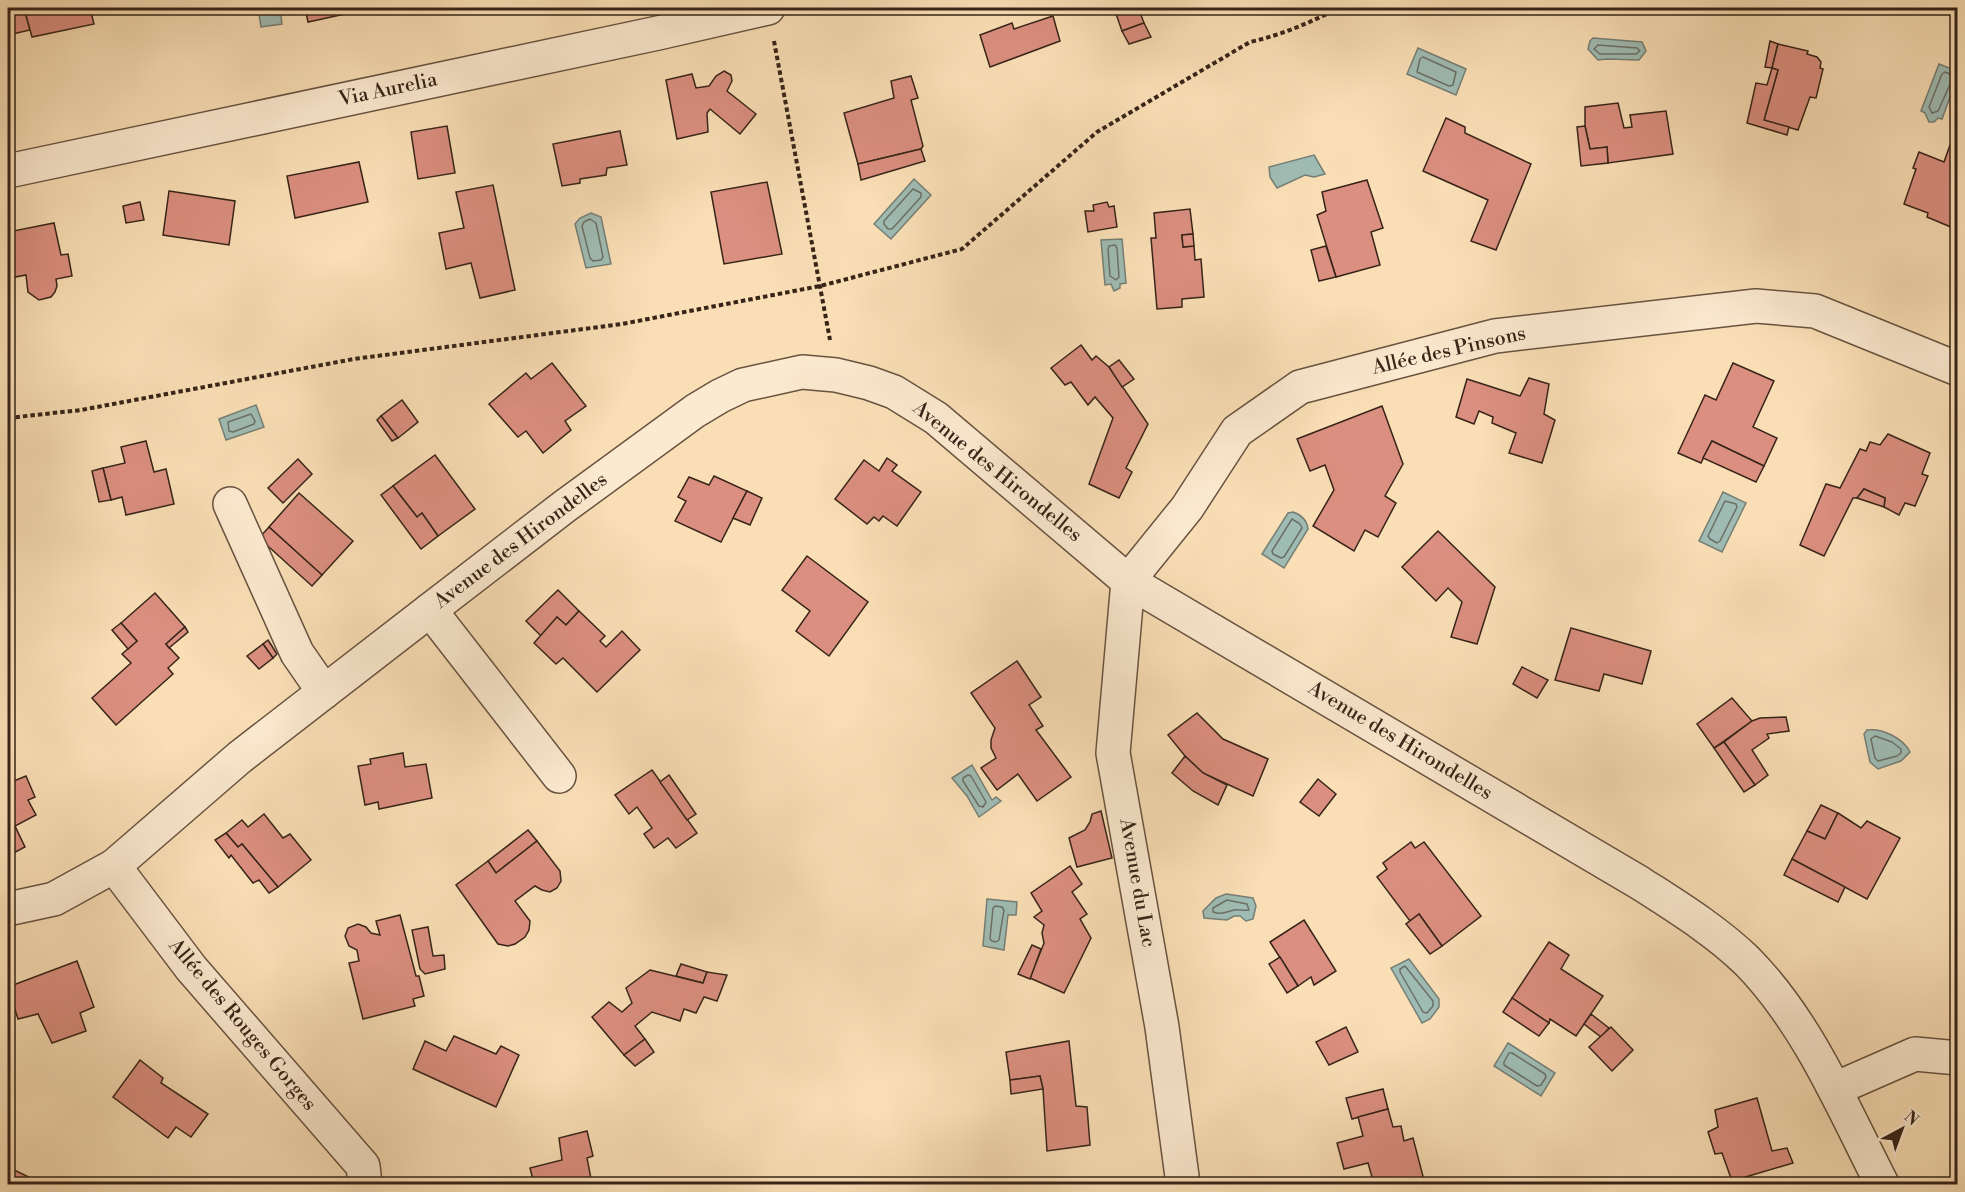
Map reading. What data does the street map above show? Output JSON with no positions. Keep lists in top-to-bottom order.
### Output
{
  "streets": {
    "street": [
      "Via Aurelia",
      "Allée des Pinsons",
      "Avenue des Hirondelles",
      "Avenue du Lac",
      "Allée des Rouges Gorges"
    ]
  },
  "crossings": [
    ["Allée des Pinsons", "Avenue des Hirondelles"],
    ["Allée des Pinsons", "Avenue du Lac"],
    ["Avenue des Hirondelles", "Avenue du Lac"],
    ["Avenue des Hirondelles", "Allée des Rouges Gorges"]
  ],
  "north": "top right"
}
